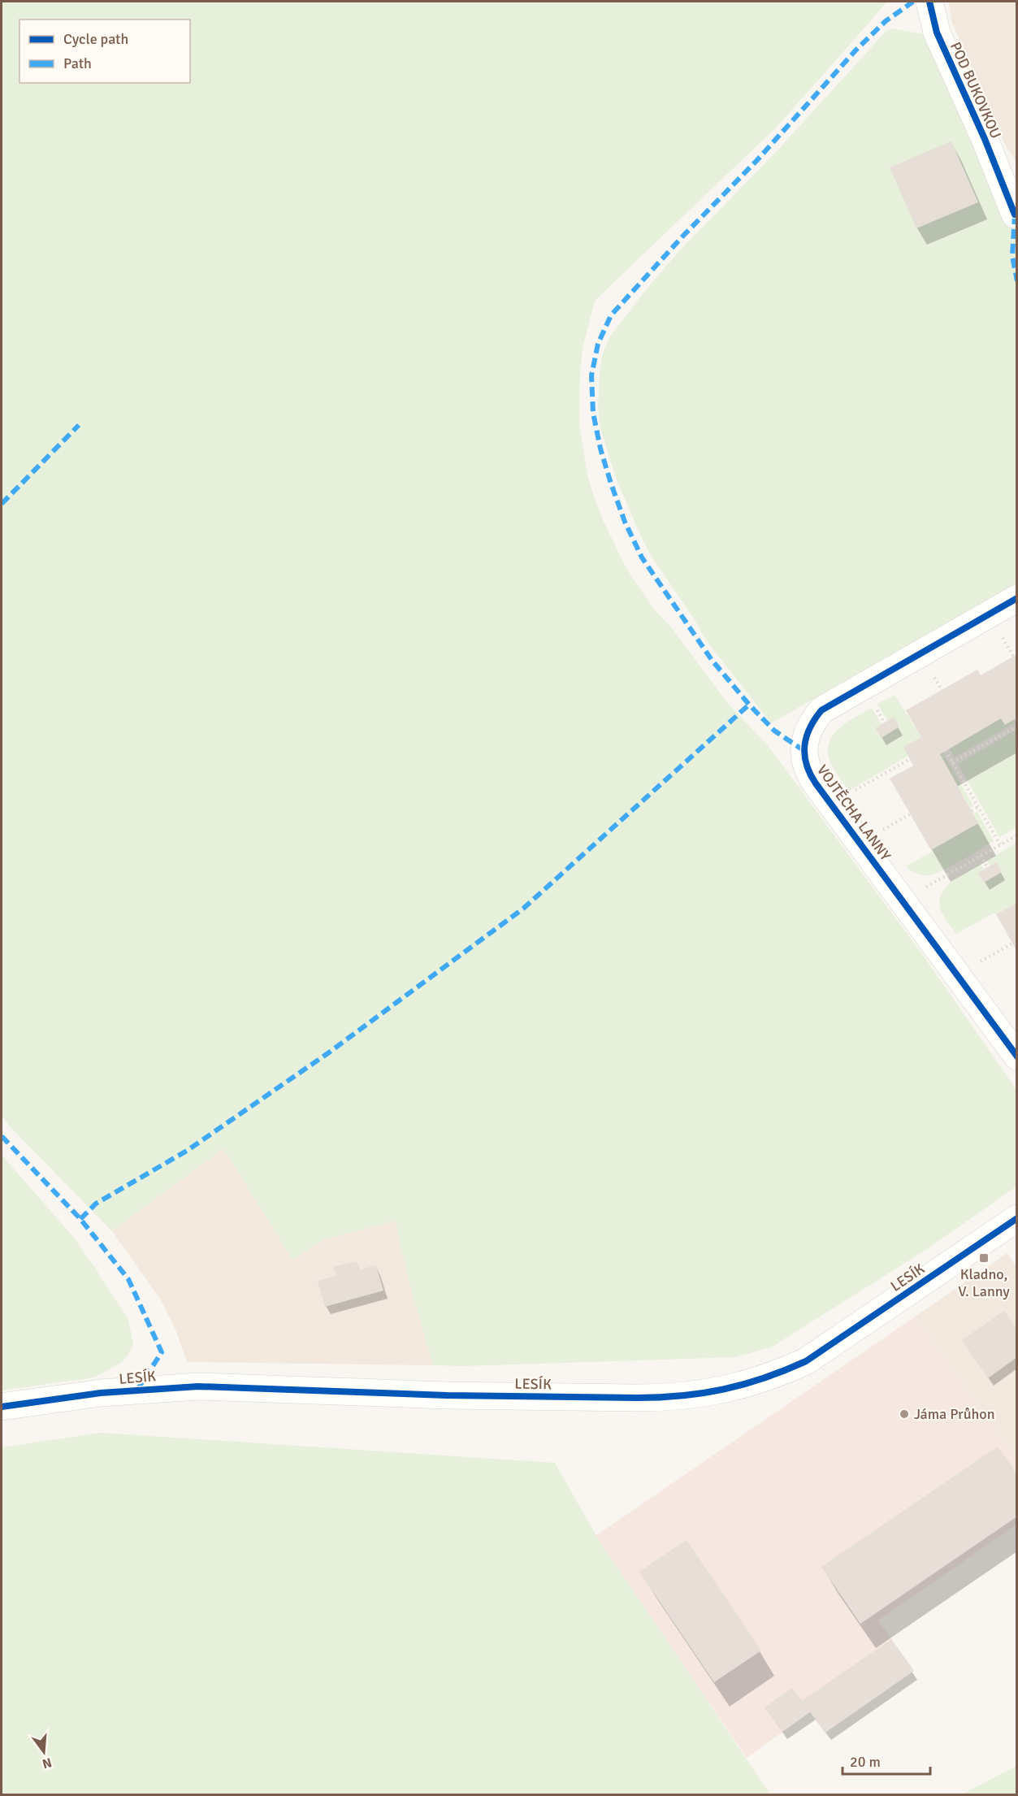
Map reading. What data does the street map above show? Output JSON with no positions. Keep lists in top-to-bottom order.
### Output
{
  "streets": {
    "street": ["POD BUKOVKOU", "VOJTĚCHA LANNY", "LESÍK"]
  },
  "places": {
    "transit": ["Kladno, V. Lanny"],
    "other": ["Jáma Průhon"]
  },
  "legend": ["Cycle path", "Path"],
  "scale_bar": "20 m",
  "north": "bottom"
}
